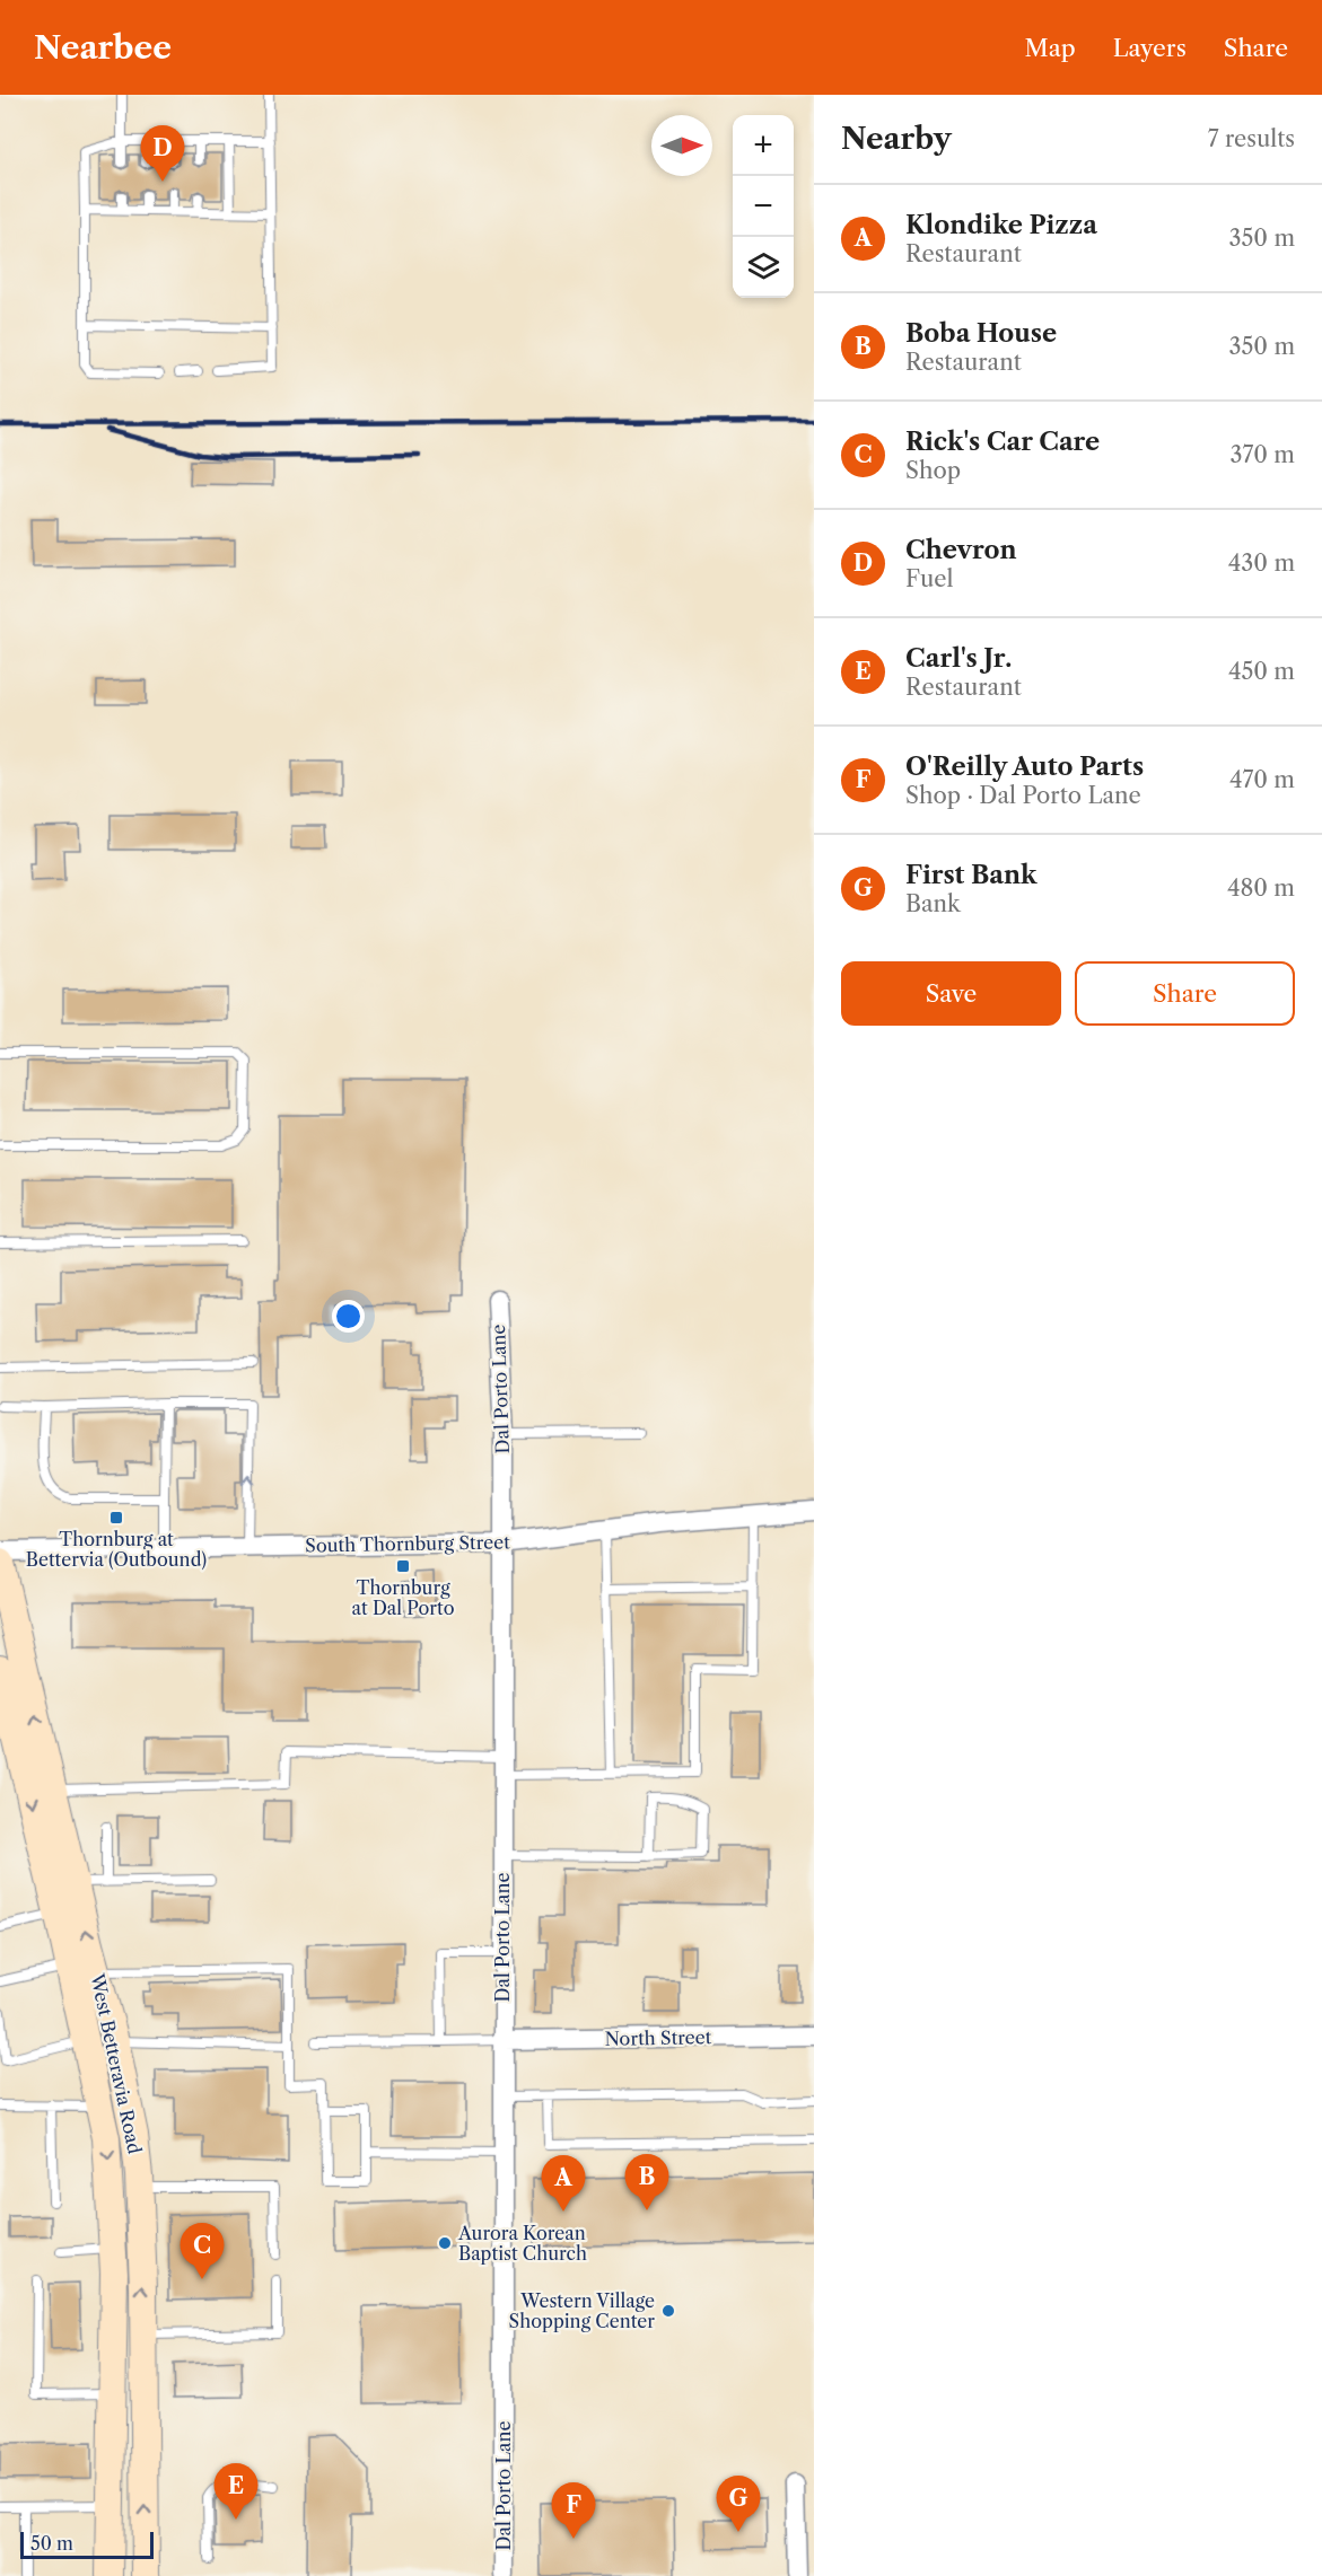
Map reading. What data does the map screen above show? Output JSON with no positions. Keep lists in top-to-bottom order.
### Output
{
  "streets": {
    "main road": ["West Betteravia Road"],
    "street": ["Dal Porto Lane", "South Thornburg Street", "North Street"]
  },
  "crossings": [
    ["Dal Porto Lane", "South Thornburg Street"],
    ["Dal Porto Lane", "North Street"]
  ],
  "places": {
    "transit": ["Thornburg at Bettervia (Outbound)", "Thornburg at Dal Porto"],
    "other": ["Aurora Korean Baptist Church", "Western Village Shopping Center"]
  },
  "scale_bar": "50 m",
  "north": "right",
  "page": {
    "header": "Nearbee",
    "nav": ["Map", "Layers", "Share"],
    "heading": ["Nearby", "7 results"],
    "map_buttons": ["+", "−"],
    "pins": [
      "D",
      "B",
      "A",
      "C",
      "E",
      "G",
      "F"
    ],
    "list": [
      {
        "mark": "A",
        "name": "Klondike Pizza",
        "note": "Restaurant",
        "value": "350 m"
      },
      {
        "mark": "B",
        "name": "Boba House",
        "note": "Restaurant",
        "value": "350 m"
      },
      {
        "mark": "C",
        "name": "Rick's Car Care",
        "note": "Shop",
        "value": "370 m"
      },
      {
        "mark": "D",
        "name": "Chevron",
        "note": "Fuel",
        "value": "430 m"
      },
      {
        "mark": "E",
        "name": "Carl's Jr.",
        "note": "Restaurant",
        "value": "450 m"
      },
      {
        "mark": "F",
        "name": "O'Reilly Auto Parts",
        "note": "Shop · Dal Porto Lane",
        "value": "470 m"
      },
      {
        "mark": "G",
        "name": "First Bank",
        "note": "Bank",
        "value": "480 m"
      }
    ],
    "buttons": ["Save", "Share"],
    "scale": "50 m"
  }
}
